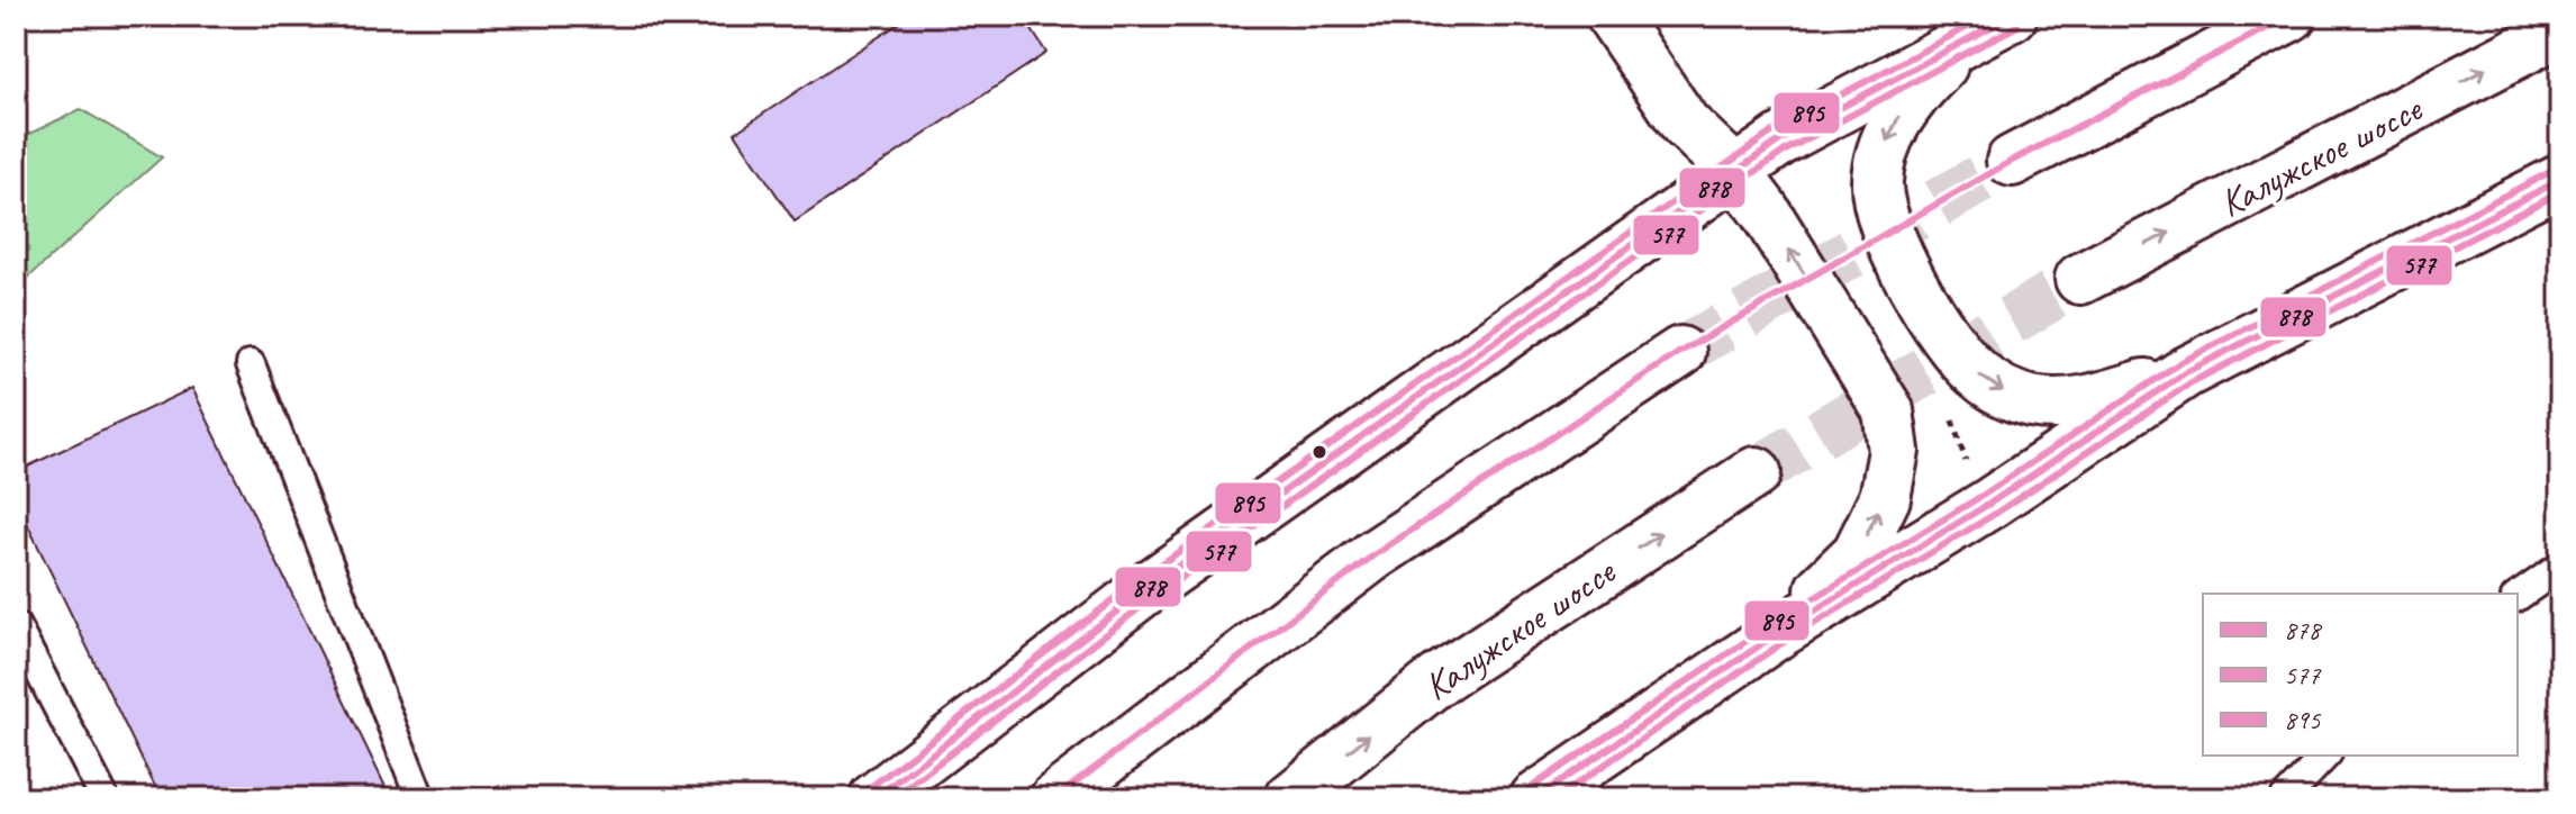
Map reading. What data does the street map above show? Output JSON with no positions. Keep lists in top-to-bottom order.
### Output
{
  "streets": {
    "main road": ["Калужское шоссе"]
  },
  "lines": ["transit line 878", "transit line 895", "transit line 577"],
  "legend": ["878", "577", "895"]
}
